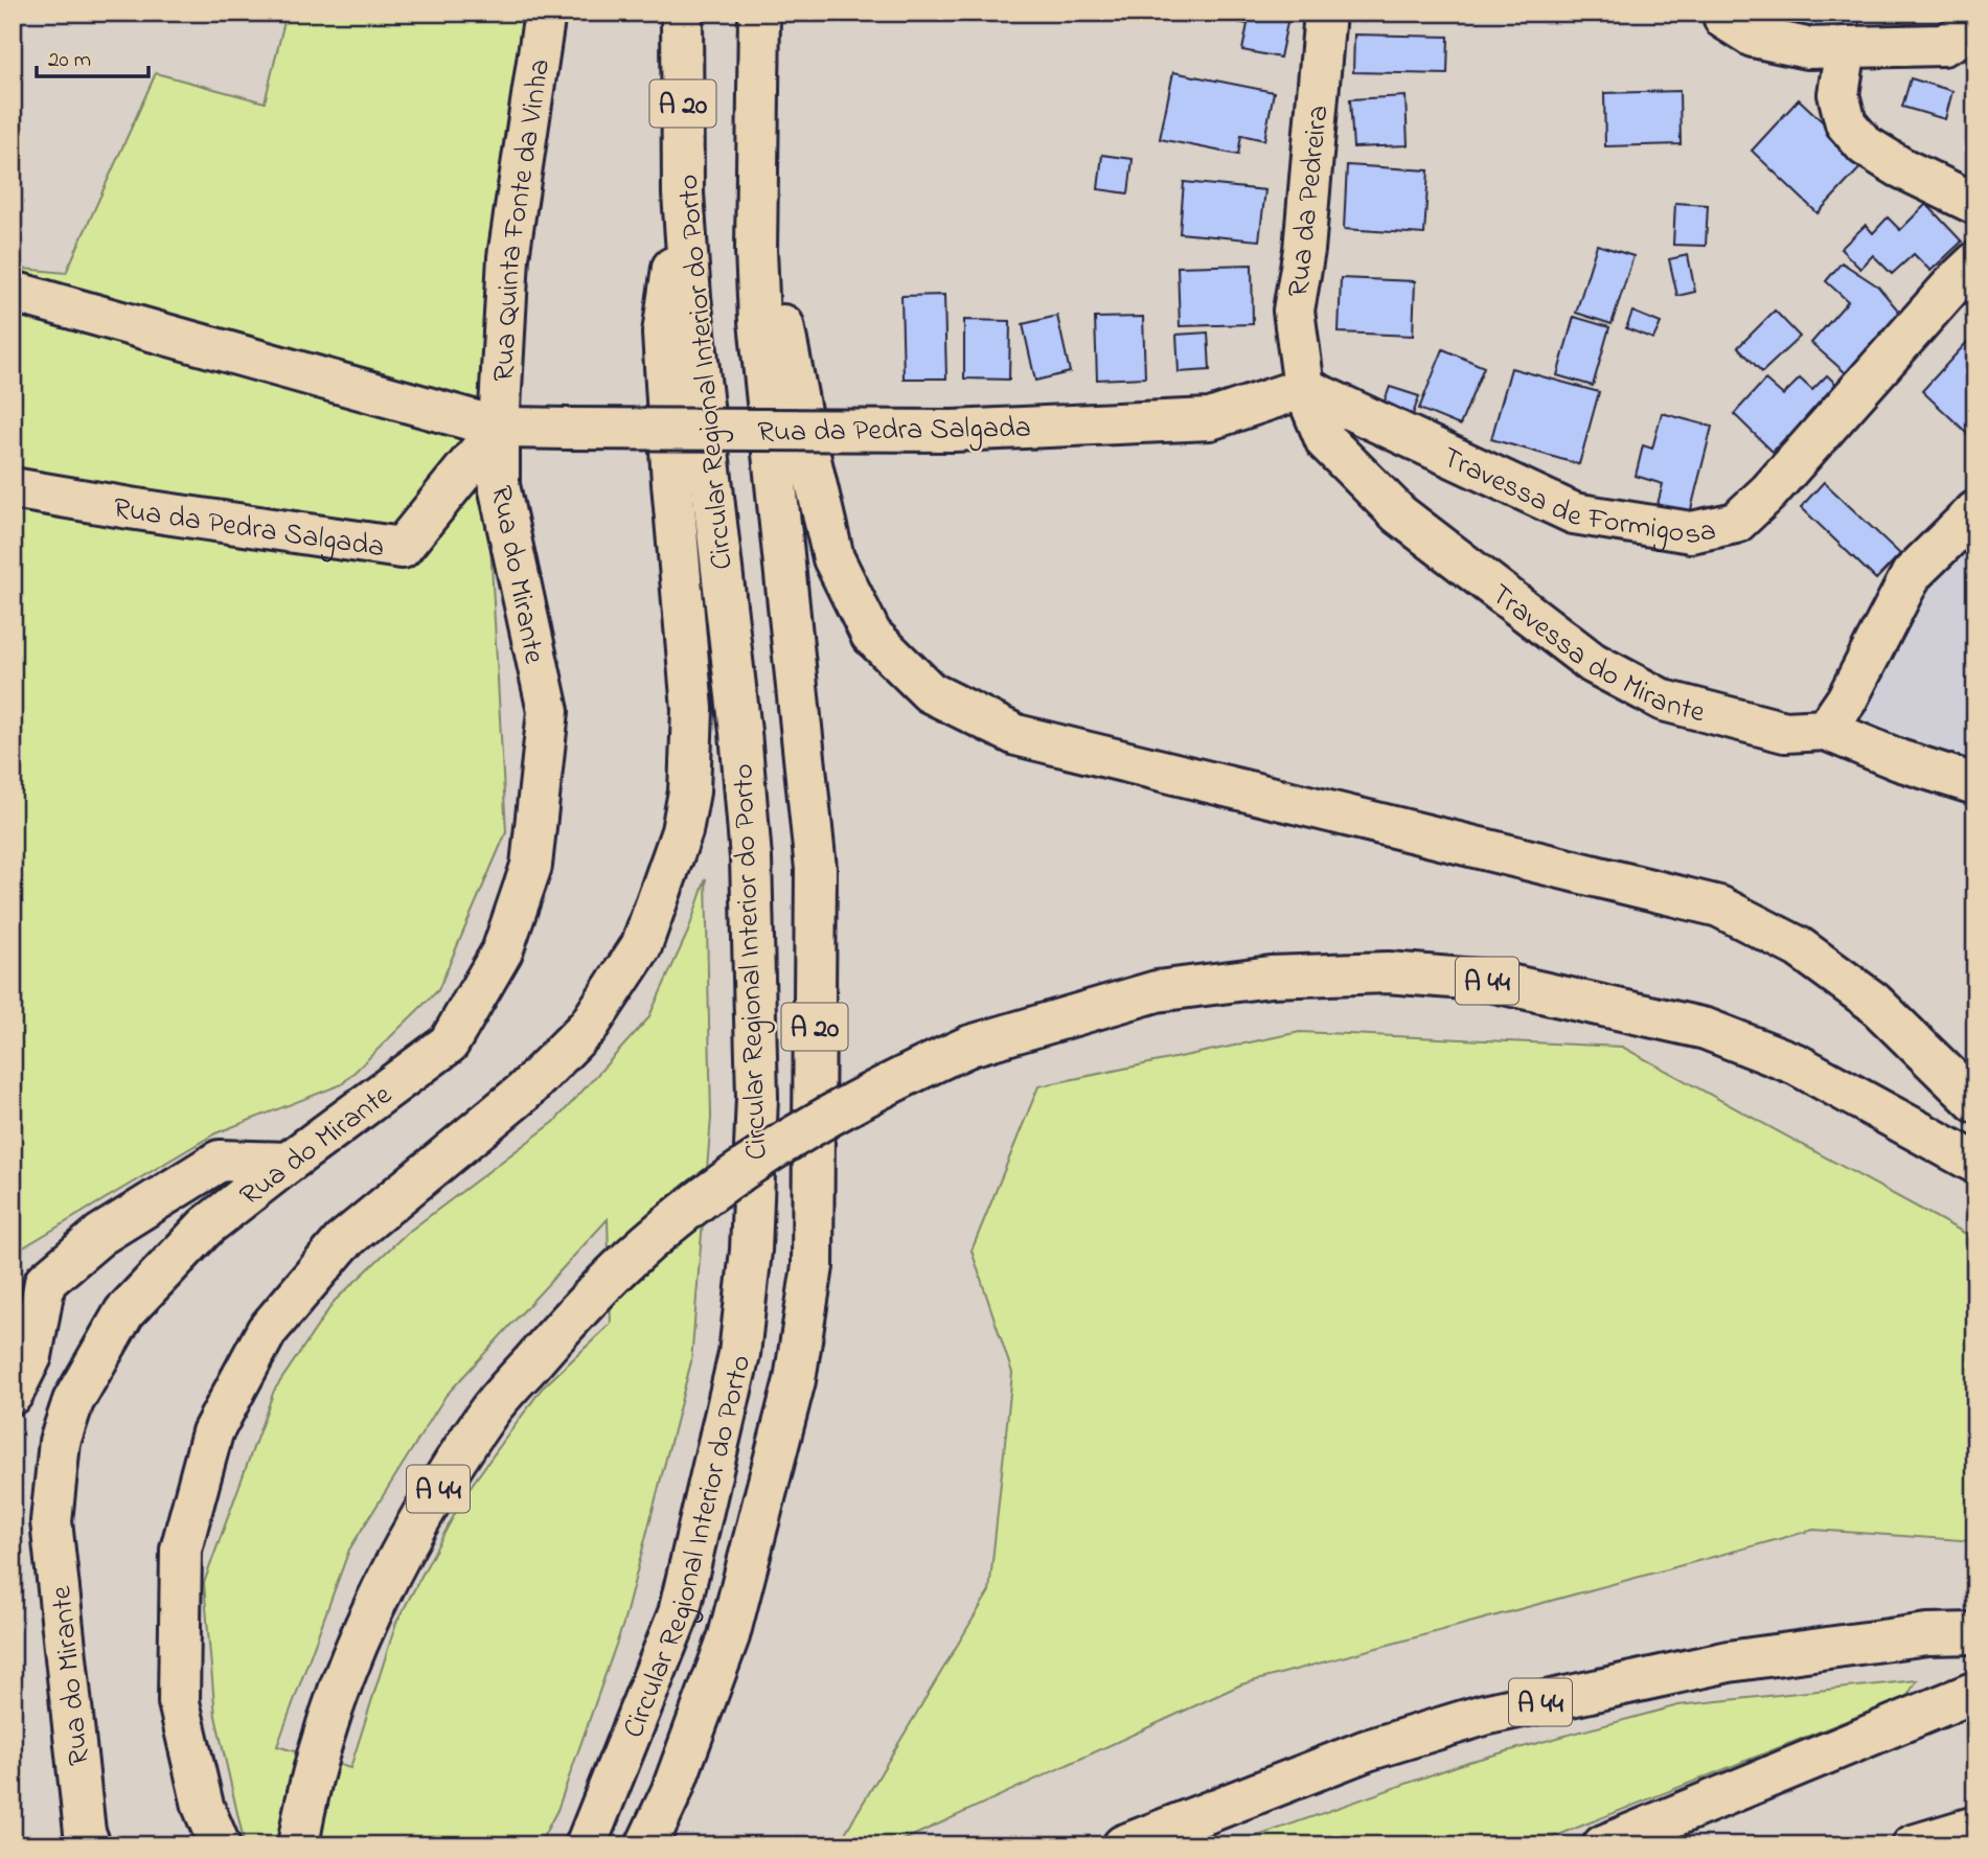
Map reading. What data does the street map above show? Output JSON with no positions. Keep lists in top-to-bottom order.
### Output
{
  "streets": {
    "main road": [
      "A 20",
      "Rua da Pedreira",
      "Rua Quinta Fonte da Vinha",
      "Circular Regional Interior do Porto",
      "Rua da Pedra Salgada",
      "Travessa de Formigosa",
      "Rua do Mirante",
      "Travessa do Mirante",
      "A 44"
    ]
  },
  "crossings": [
    ["Rua da Pedreira", "Rua da Pedra Salgada"],
    ["Rua da Pedreira", "Travessa de Formigosa"],
    ["Rua da Pedreira", "Travessa do Mirante"],
    ["Rua Quinta Fonte da Vinha", "Rua da Pedra Salgada"],
    ["Rua Quinta Fonte da Vinha", "Rua do Mirante"],
    ["Rua da Pedra Salgada", "Travessa de Formigosa"],
    ["Rua da Pedra Salgada", "Rua do Mirante"],
    ["Rua da Pedra Salgada", "Travessa do Mirante"],
    ["Travessa de Formigosa", "Travessa do Mirante"]
  ],
  "scale_bar": "20 m"
}
